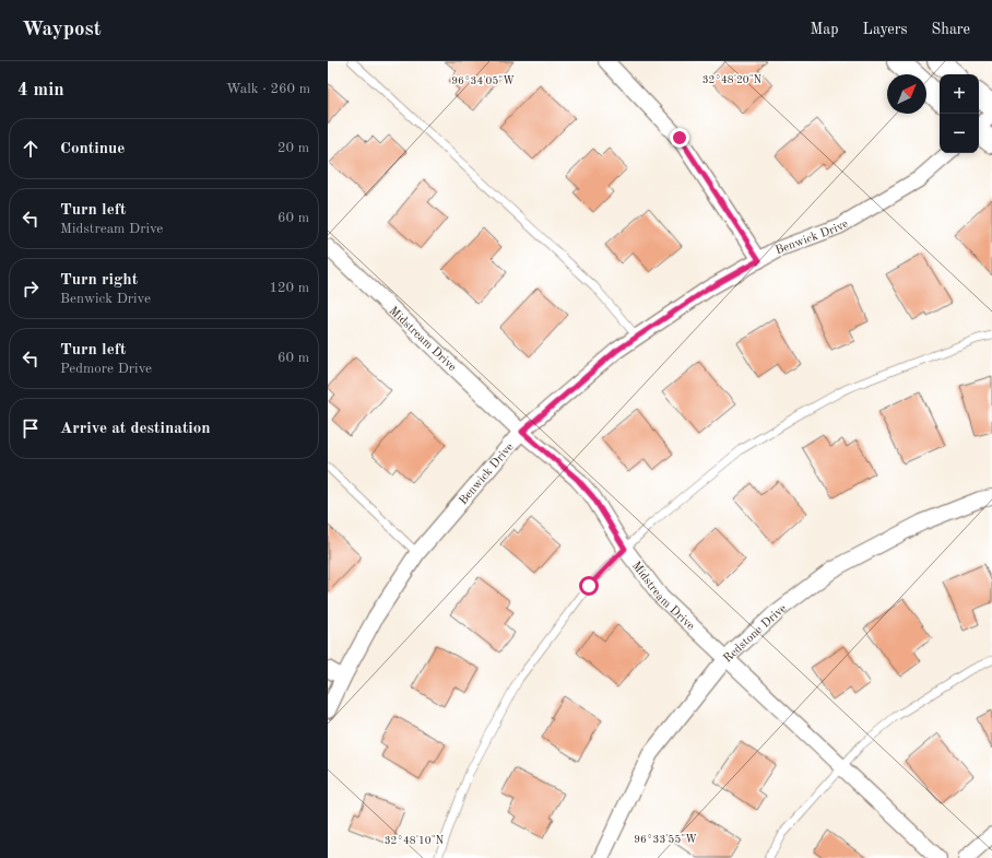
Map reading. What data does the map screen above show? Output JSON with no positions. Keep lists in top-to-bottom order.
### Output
{
  "streets": {
    "street": ["Benwick Drive", "Midstream Drive", "Redstone Drive"]
  },
  "crossings": [
    ["Benwick Drive", "Midstream Drive"],
    ["Midstream Drive", "Redstone Drive"]
  ],
  "north": "top right",
  "page": {
    "header": "Waypost",
    "nav": ["Map", "Layers", "Share"],
    "heading": ["4 min", "Walk · 260 m"],
    "map_buttons": ["+", "−"],
    "list": [
      ["Continue", "20 m"],
      ["Turn left", "Midstream Drive", "60 m"],
      ["Turn right", "Benwick Drive", "120 m"],
      ["Turn left", "Pedmore Drive", "60 m"],
      "Arrive at destination"
    ]
  },
  "coordinates": [
    "32°48'20\"N",
    "96°34'05\"W",
    "96°33'55\"W",
    "32°48'10\"N"
  ]
}
